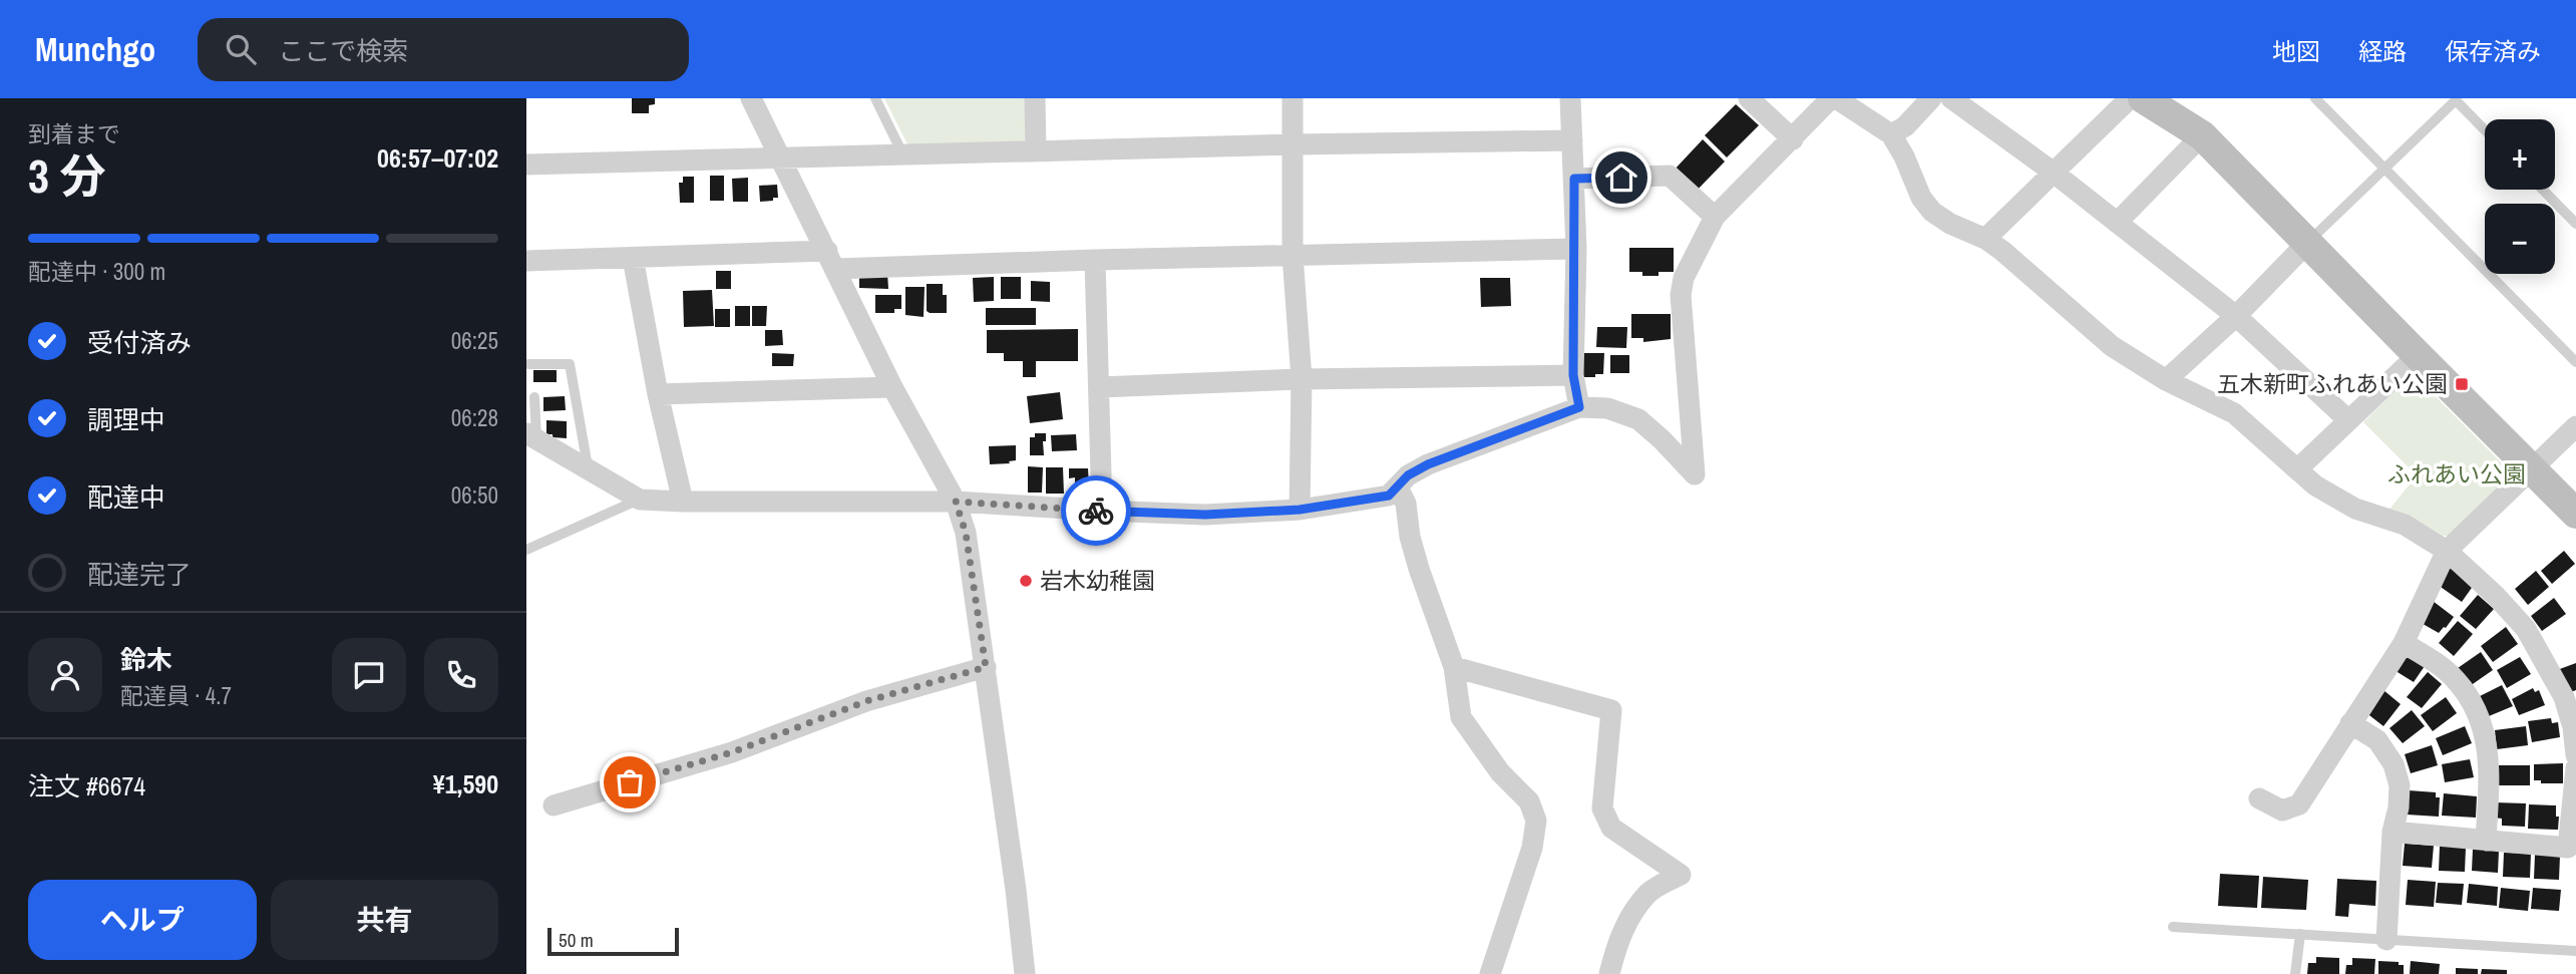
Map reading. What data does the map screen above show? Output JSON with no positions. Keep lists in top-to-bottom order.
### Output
{
  "parks": ["ふれあい公園"],
  "places": {
    "transit": ["五木新町ふれあい公園"],
    "other": ["岩木幼稚園"]
  },
  "scale_bar": "50 m",
  "page": {
    "header": "Munchgo",
    "search": "ここで検索",
    "nav": ["地図", "経路", "保存済み"],
    "heading": ["3 分", "到着まで", "06:57–07:02"],
    "panel": [
      "鈴木",
      "配達員 · 4.7",
      "注文 #6674",
      "¥1,590"
    ],
    "map_buttons": ["+", "−"],
    "bar": "配達中 · 300 m",
    "list": [
      ["受付済み", "06:25"],
      ["調理中", "06:28"],
      ["配達中", "06:50"],
      "配達完了"
    ],
    "buttons": ["ヘルプ", "共有"],
    "scale": "50 m"
  }
}
